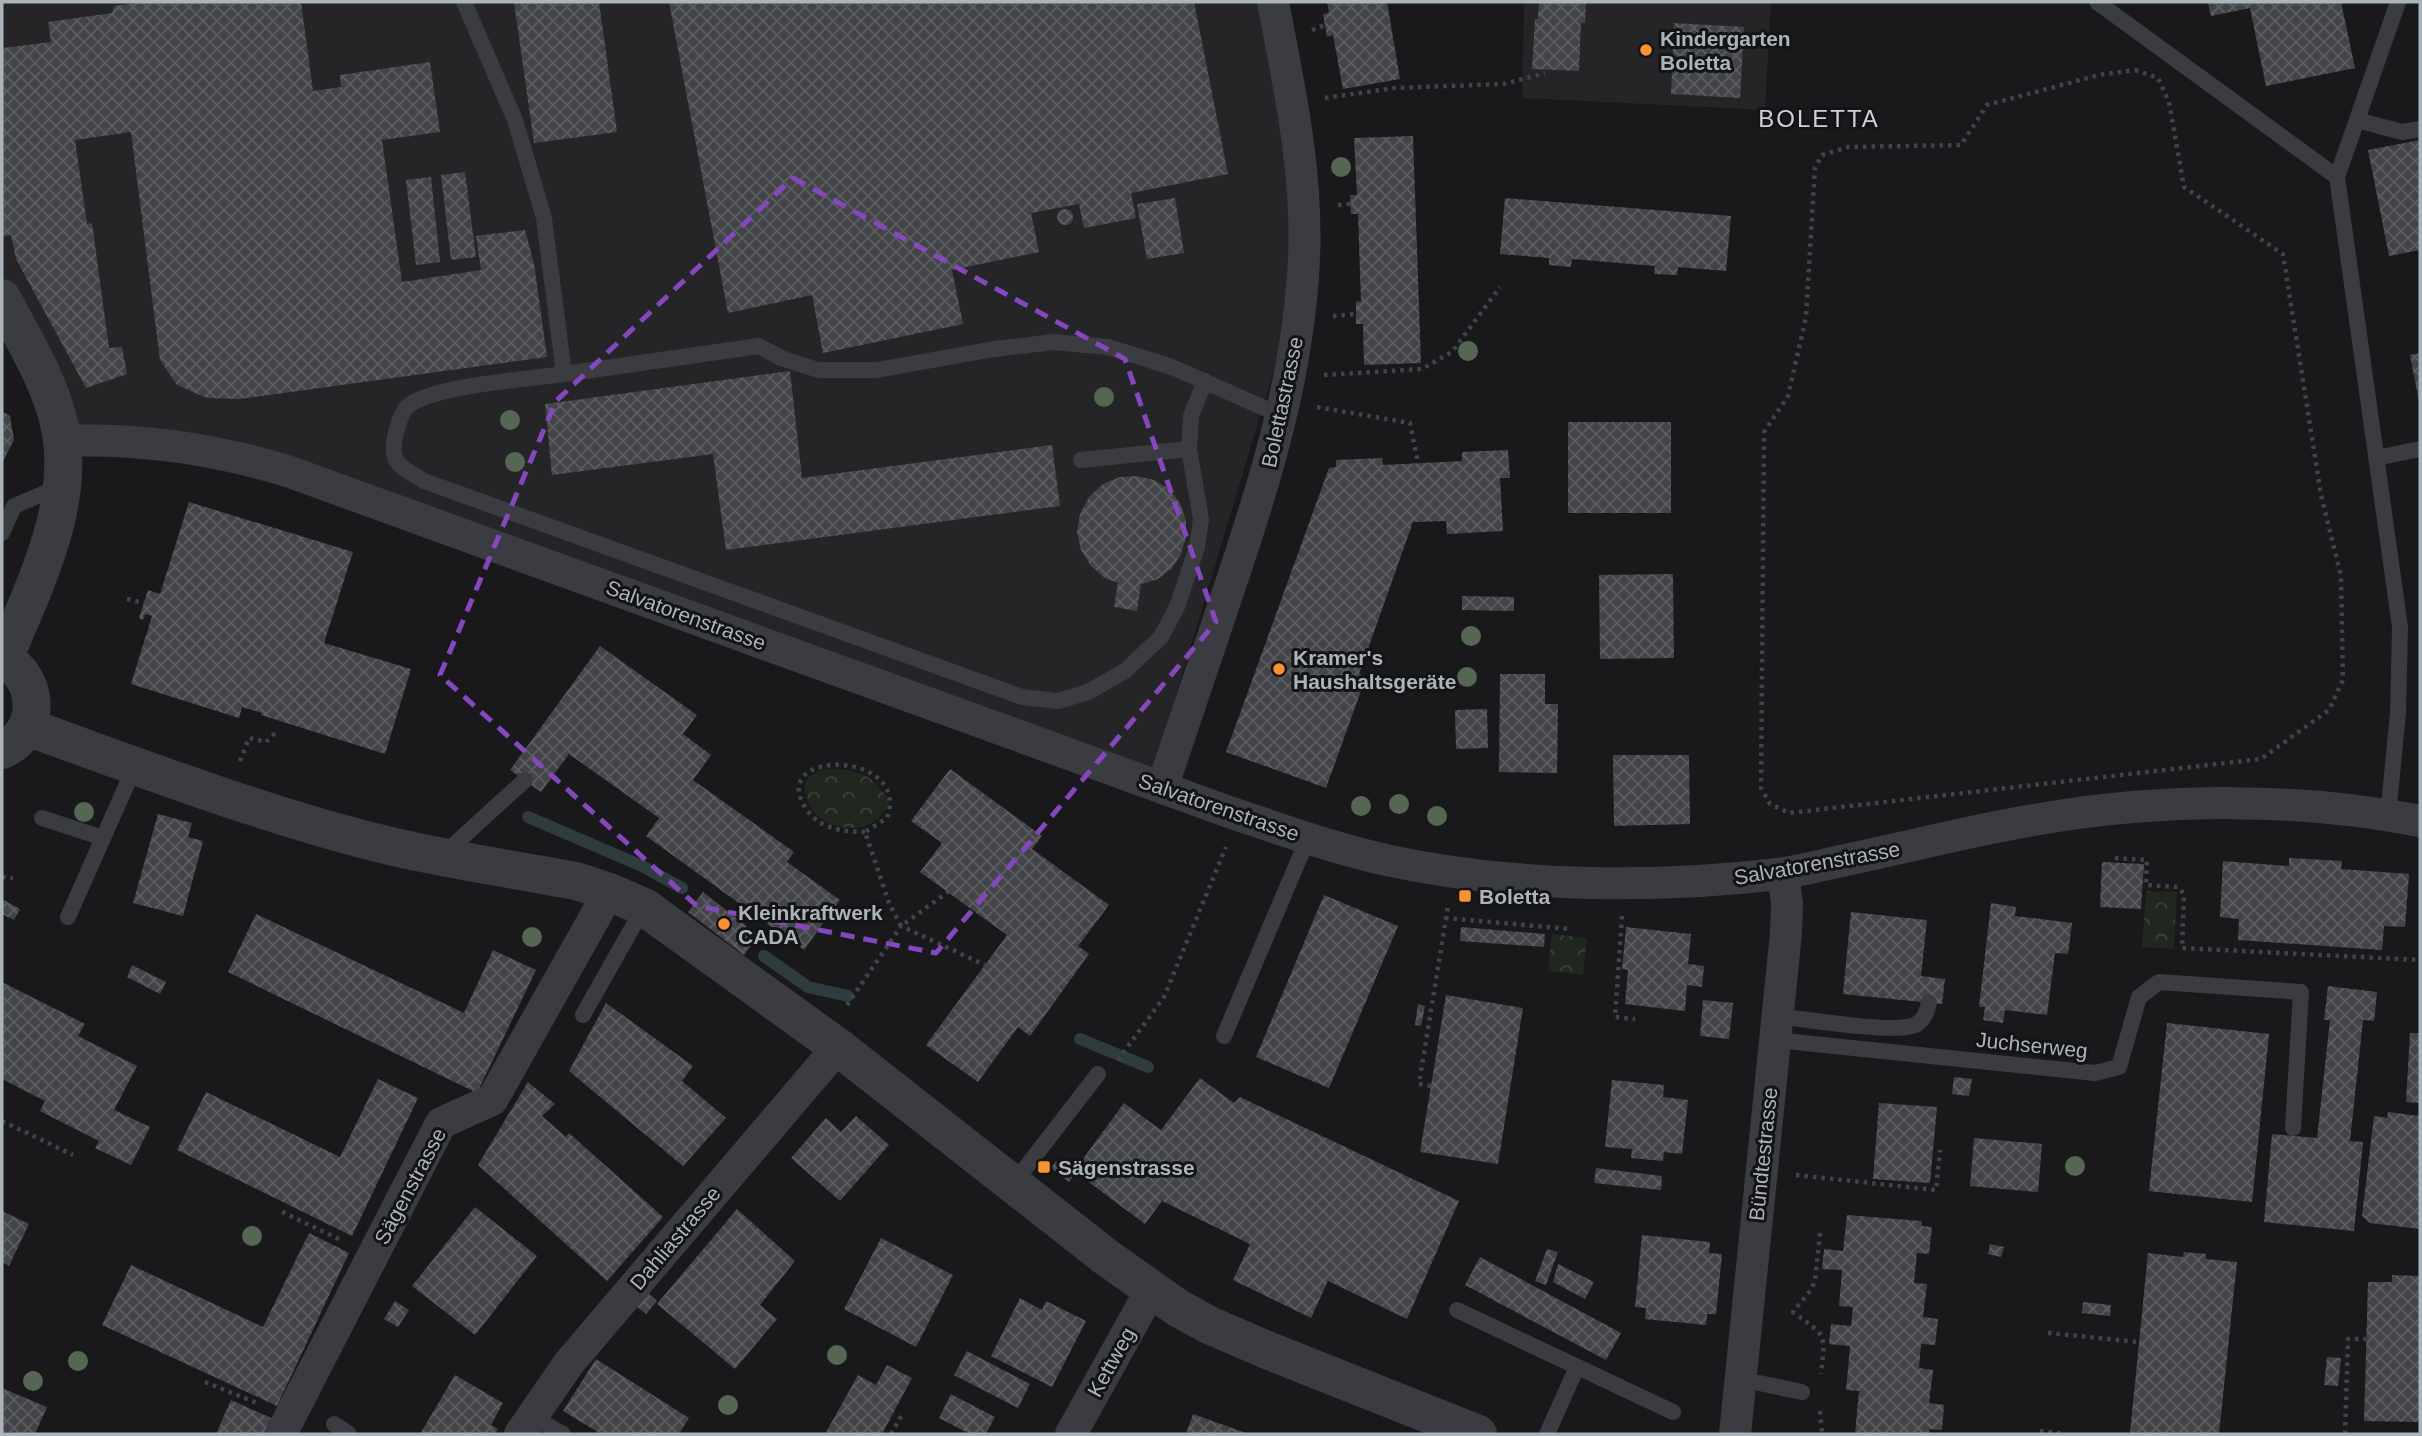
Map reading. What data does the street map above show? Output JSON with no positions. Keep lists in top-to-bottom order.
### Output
{
  "streets": {
    "street": [
      "Bolettastrasse",
      "Salvatorenstrasse",
      "Bündtestrasse",
      "Sägenstrasse",
      "Dahliastrasse",
      "Kettweg"
    ],
    "lane": ["Juchserweg"]
  },
  "crossings": [
    ["Bolettastrasse", "Salvatorenstrasse"],
    ["Salvatorenstrasse", "Bündtestrasse"],
    ["Juchserweg", "Bündtestrasse"]
  ],
  "districts": ["BOLETTA"],
  "places": {
    "other": ["Kindergarten Boletta", "Kramer's Haushaltsgeräte", "Kleinkraftwerk CADA"],
    "transit": ["Boletta", "Sägenstrasse"]
  }
}
